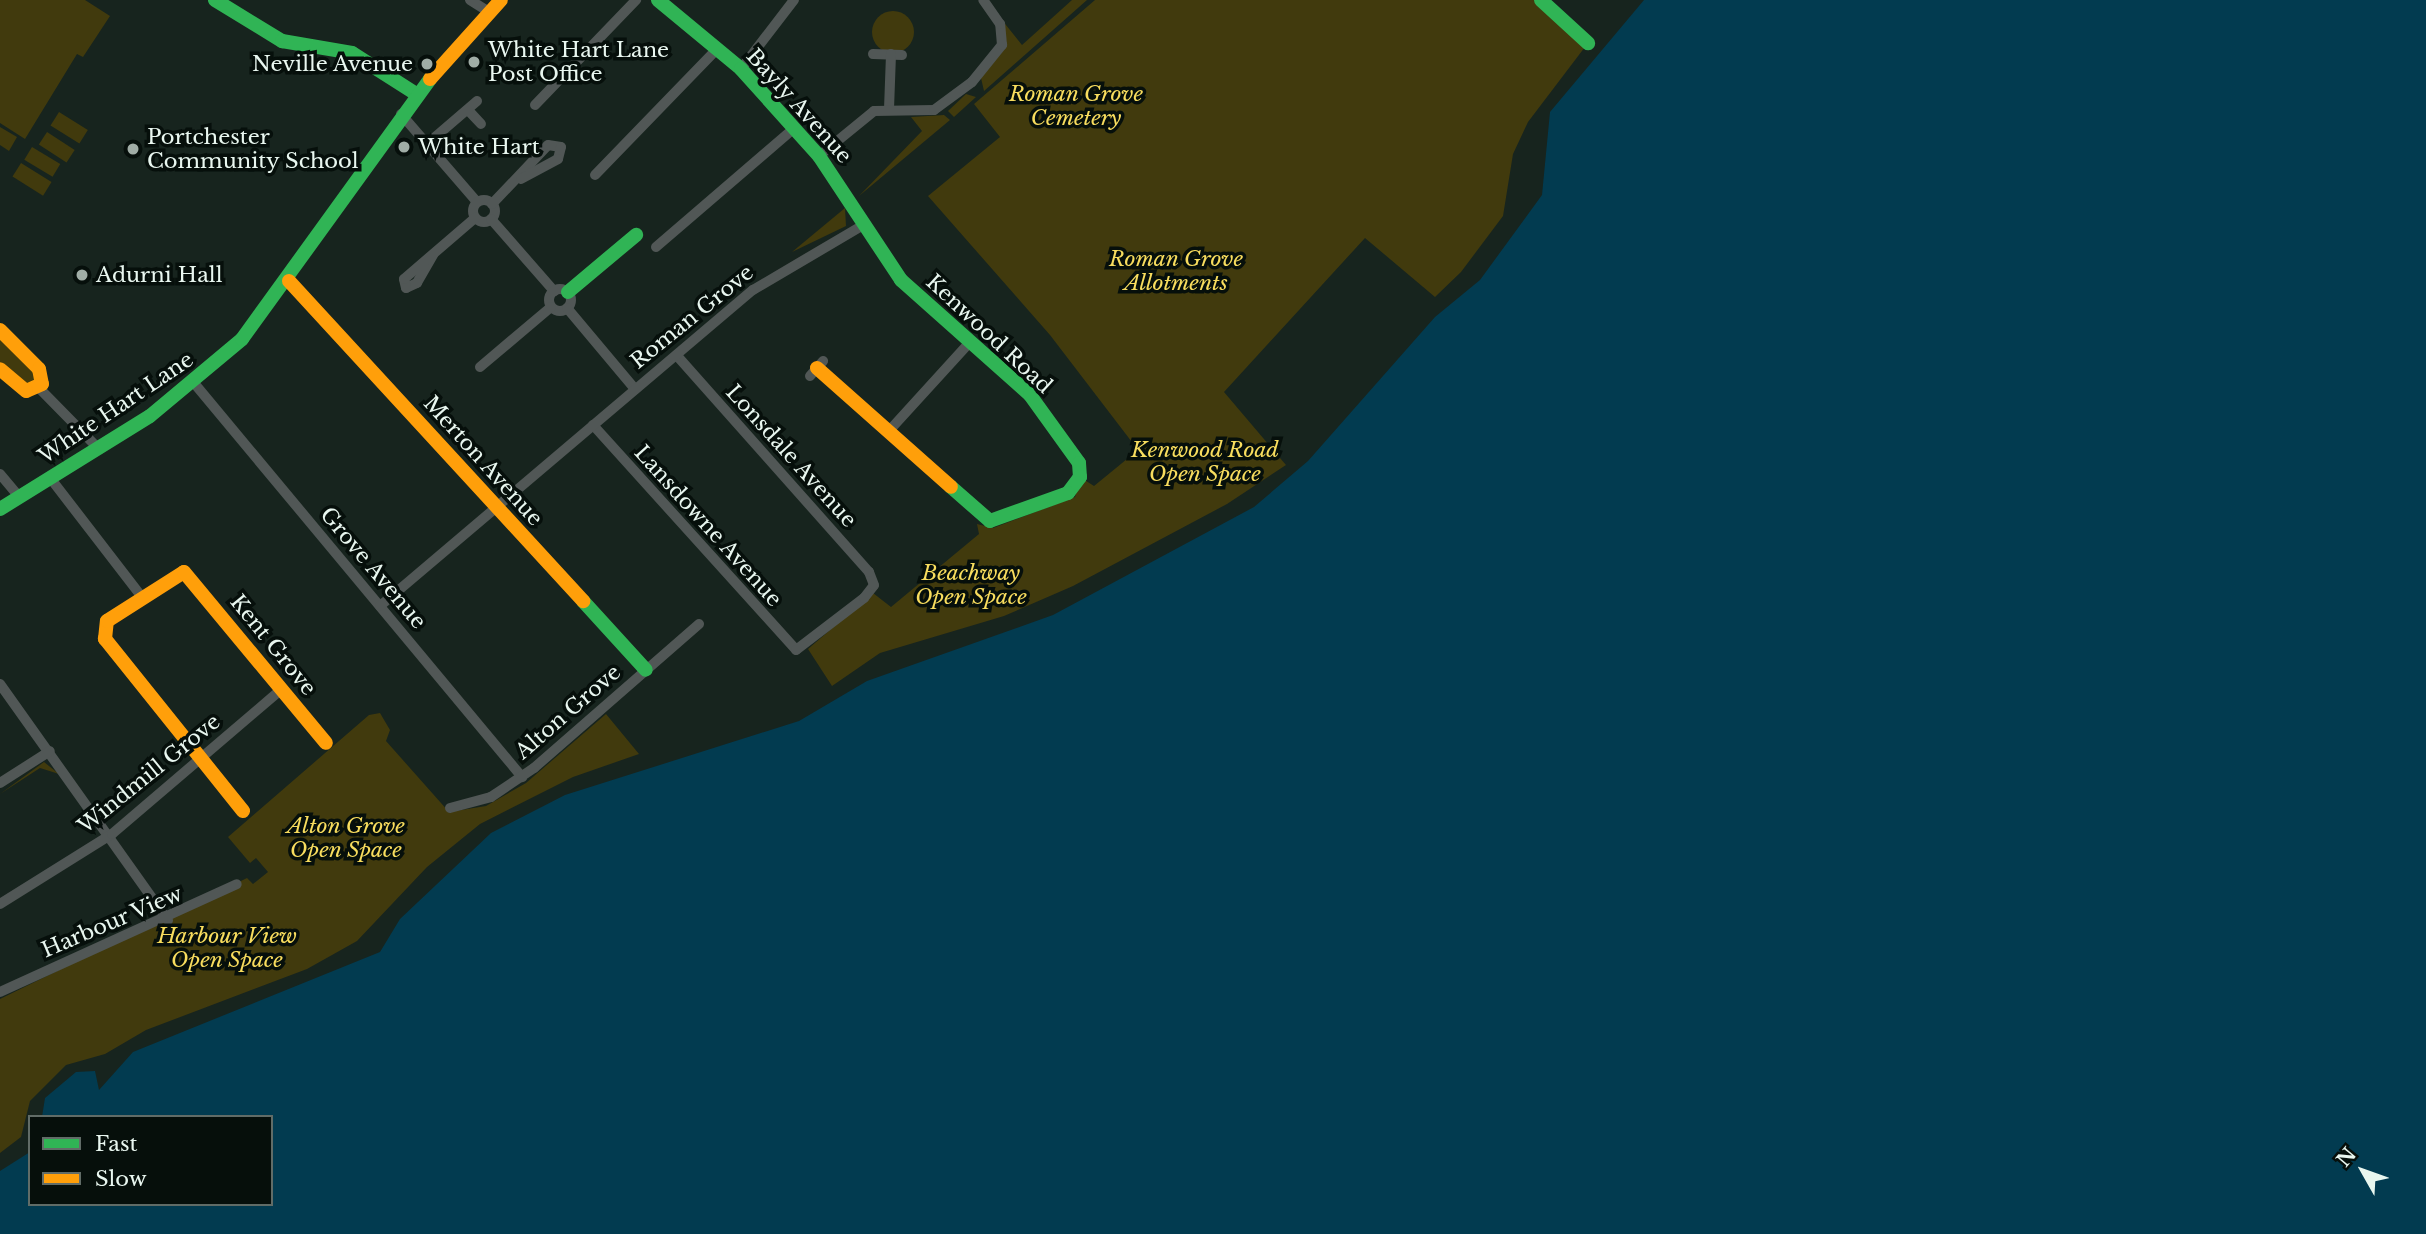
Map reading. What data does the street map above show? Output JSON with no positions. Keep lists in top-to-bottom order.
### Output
{
  "streets": {
    "street": [
      "Bayly Avenue",
      "Roman Grove",
      "Kenwood Road",
      "White Hart Lane",
      "Lonsdale Avenue",
      "Merton Avenue",
      "Lansdowne Avenue",
      "Grove Avenue",
      "Kent Grove",
      "Alton Grove",
      "Windmill Grove",
      "Harbour View"
    ]
  },
  "crossings": [
    ["Bayly Avenue", "Roman Grove"],
    ["Bayly Avenue", "Kenwood Road"],
    ["Roman Grove", "Kenwood Road"],
    ["Roman Grove", "Lonsdale Avenue"],
    ["Roman Grove", "Merton Avenue"],
    ["Roman Grove", "Lansdowne Avenue"],
    ["Roman Grove", "Grove Avenue"],
    ["White Hart Lane", "Merton Avenue"],
    ["White Hart Lane", "Grove Avenue"],
    ["Lonsdale Avenue", "Lansdowne Avenue"],
    ["Merton Avenue", "Alton Grove"],
    ["Grove Avenue", "Alton Grove"],
    ["Kent Grove", "Windmill Grove"]
  ],
  "parks": [
    "Roman Grove Cemetery",
    "Roman Grove Allotments",
    "Kenwood Road Open Space",
    "Beachway Open Space",
    "Alton Grove Open Space",
    "Harbour View Open Space"
  ],
  "places": [
    "White Hart Lane Post Office",
    "Neville Avenue",
    "White Hart",
    "Portchester Community School",
    "Adurni Hall"
  ],
  "legend": ["Fast", "Slow"],
  "north": "top left"
}
